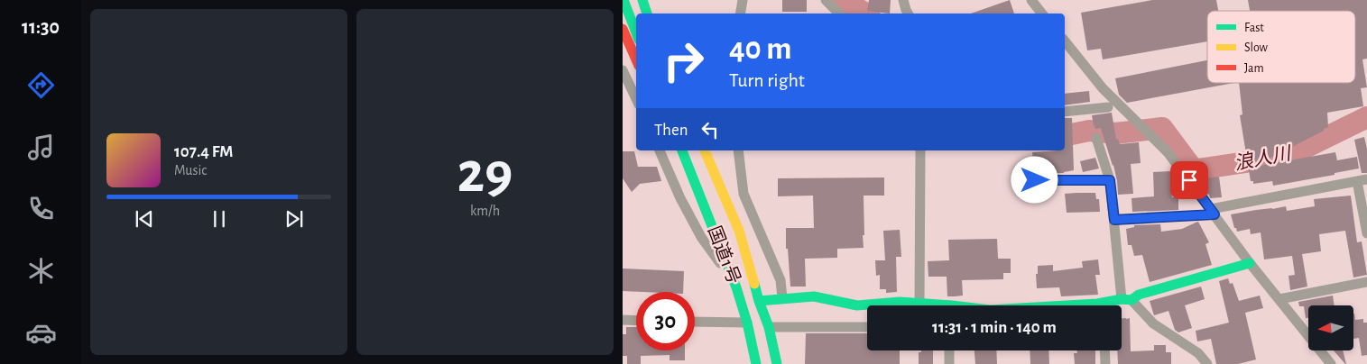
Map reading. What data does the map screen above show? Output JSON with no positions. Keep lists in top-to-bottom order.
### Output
{
  "streets": {
    "main road": ["国道1号"]
  },
  "water": ["浪人川"],
  "legend": ["Fast", "Slow", "Jam"],
  "north": "left",
  "page": {
    "tabs": "11:30",
    "tile": ["29", "km/h"],
    "turn": ["40 m", "Turn right"],
    "then": "Then",
    "song": ["107.4 FM", "Music"],
    "limit": "30",
    "trip": "11:31 · 1 min · 140 m"
  }
}
